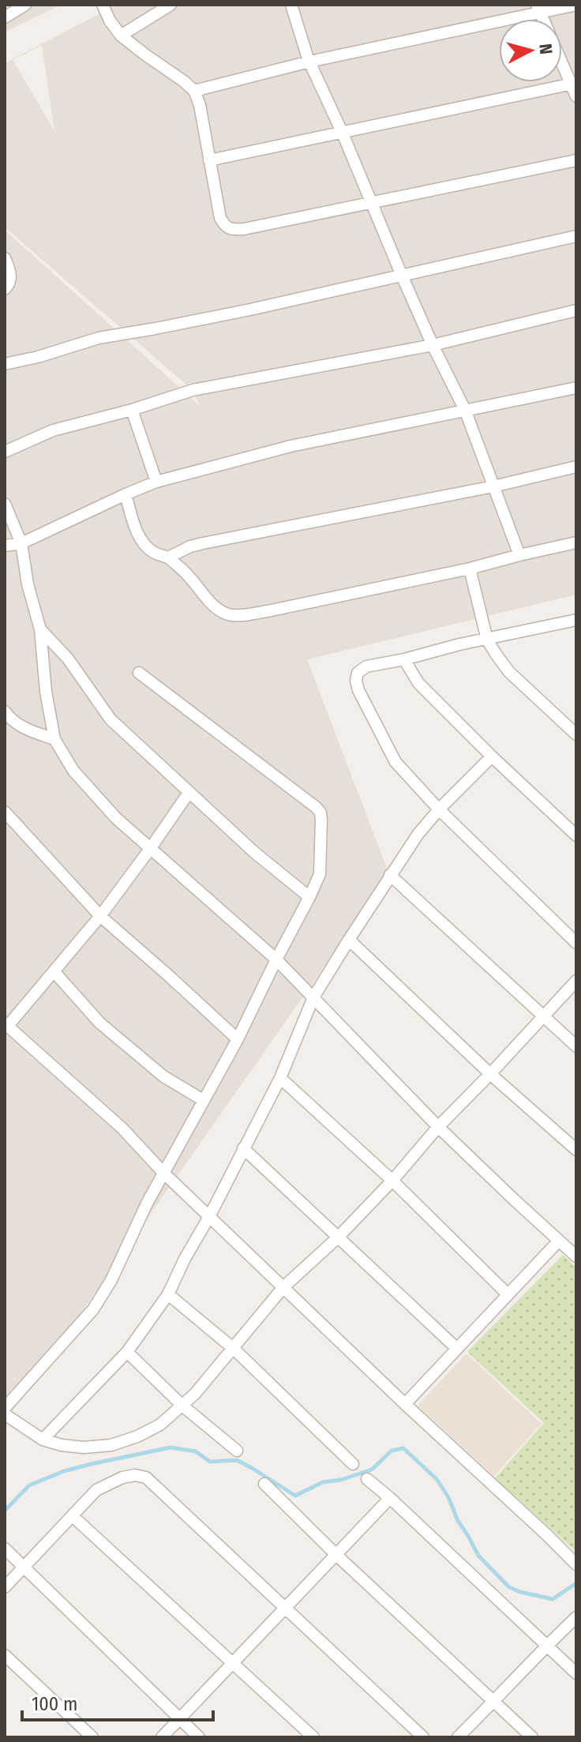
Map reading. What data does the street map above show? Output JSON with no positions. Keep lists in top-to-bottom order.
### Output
{
  "scale_bar": "100 m",
  "north": "right"
}
